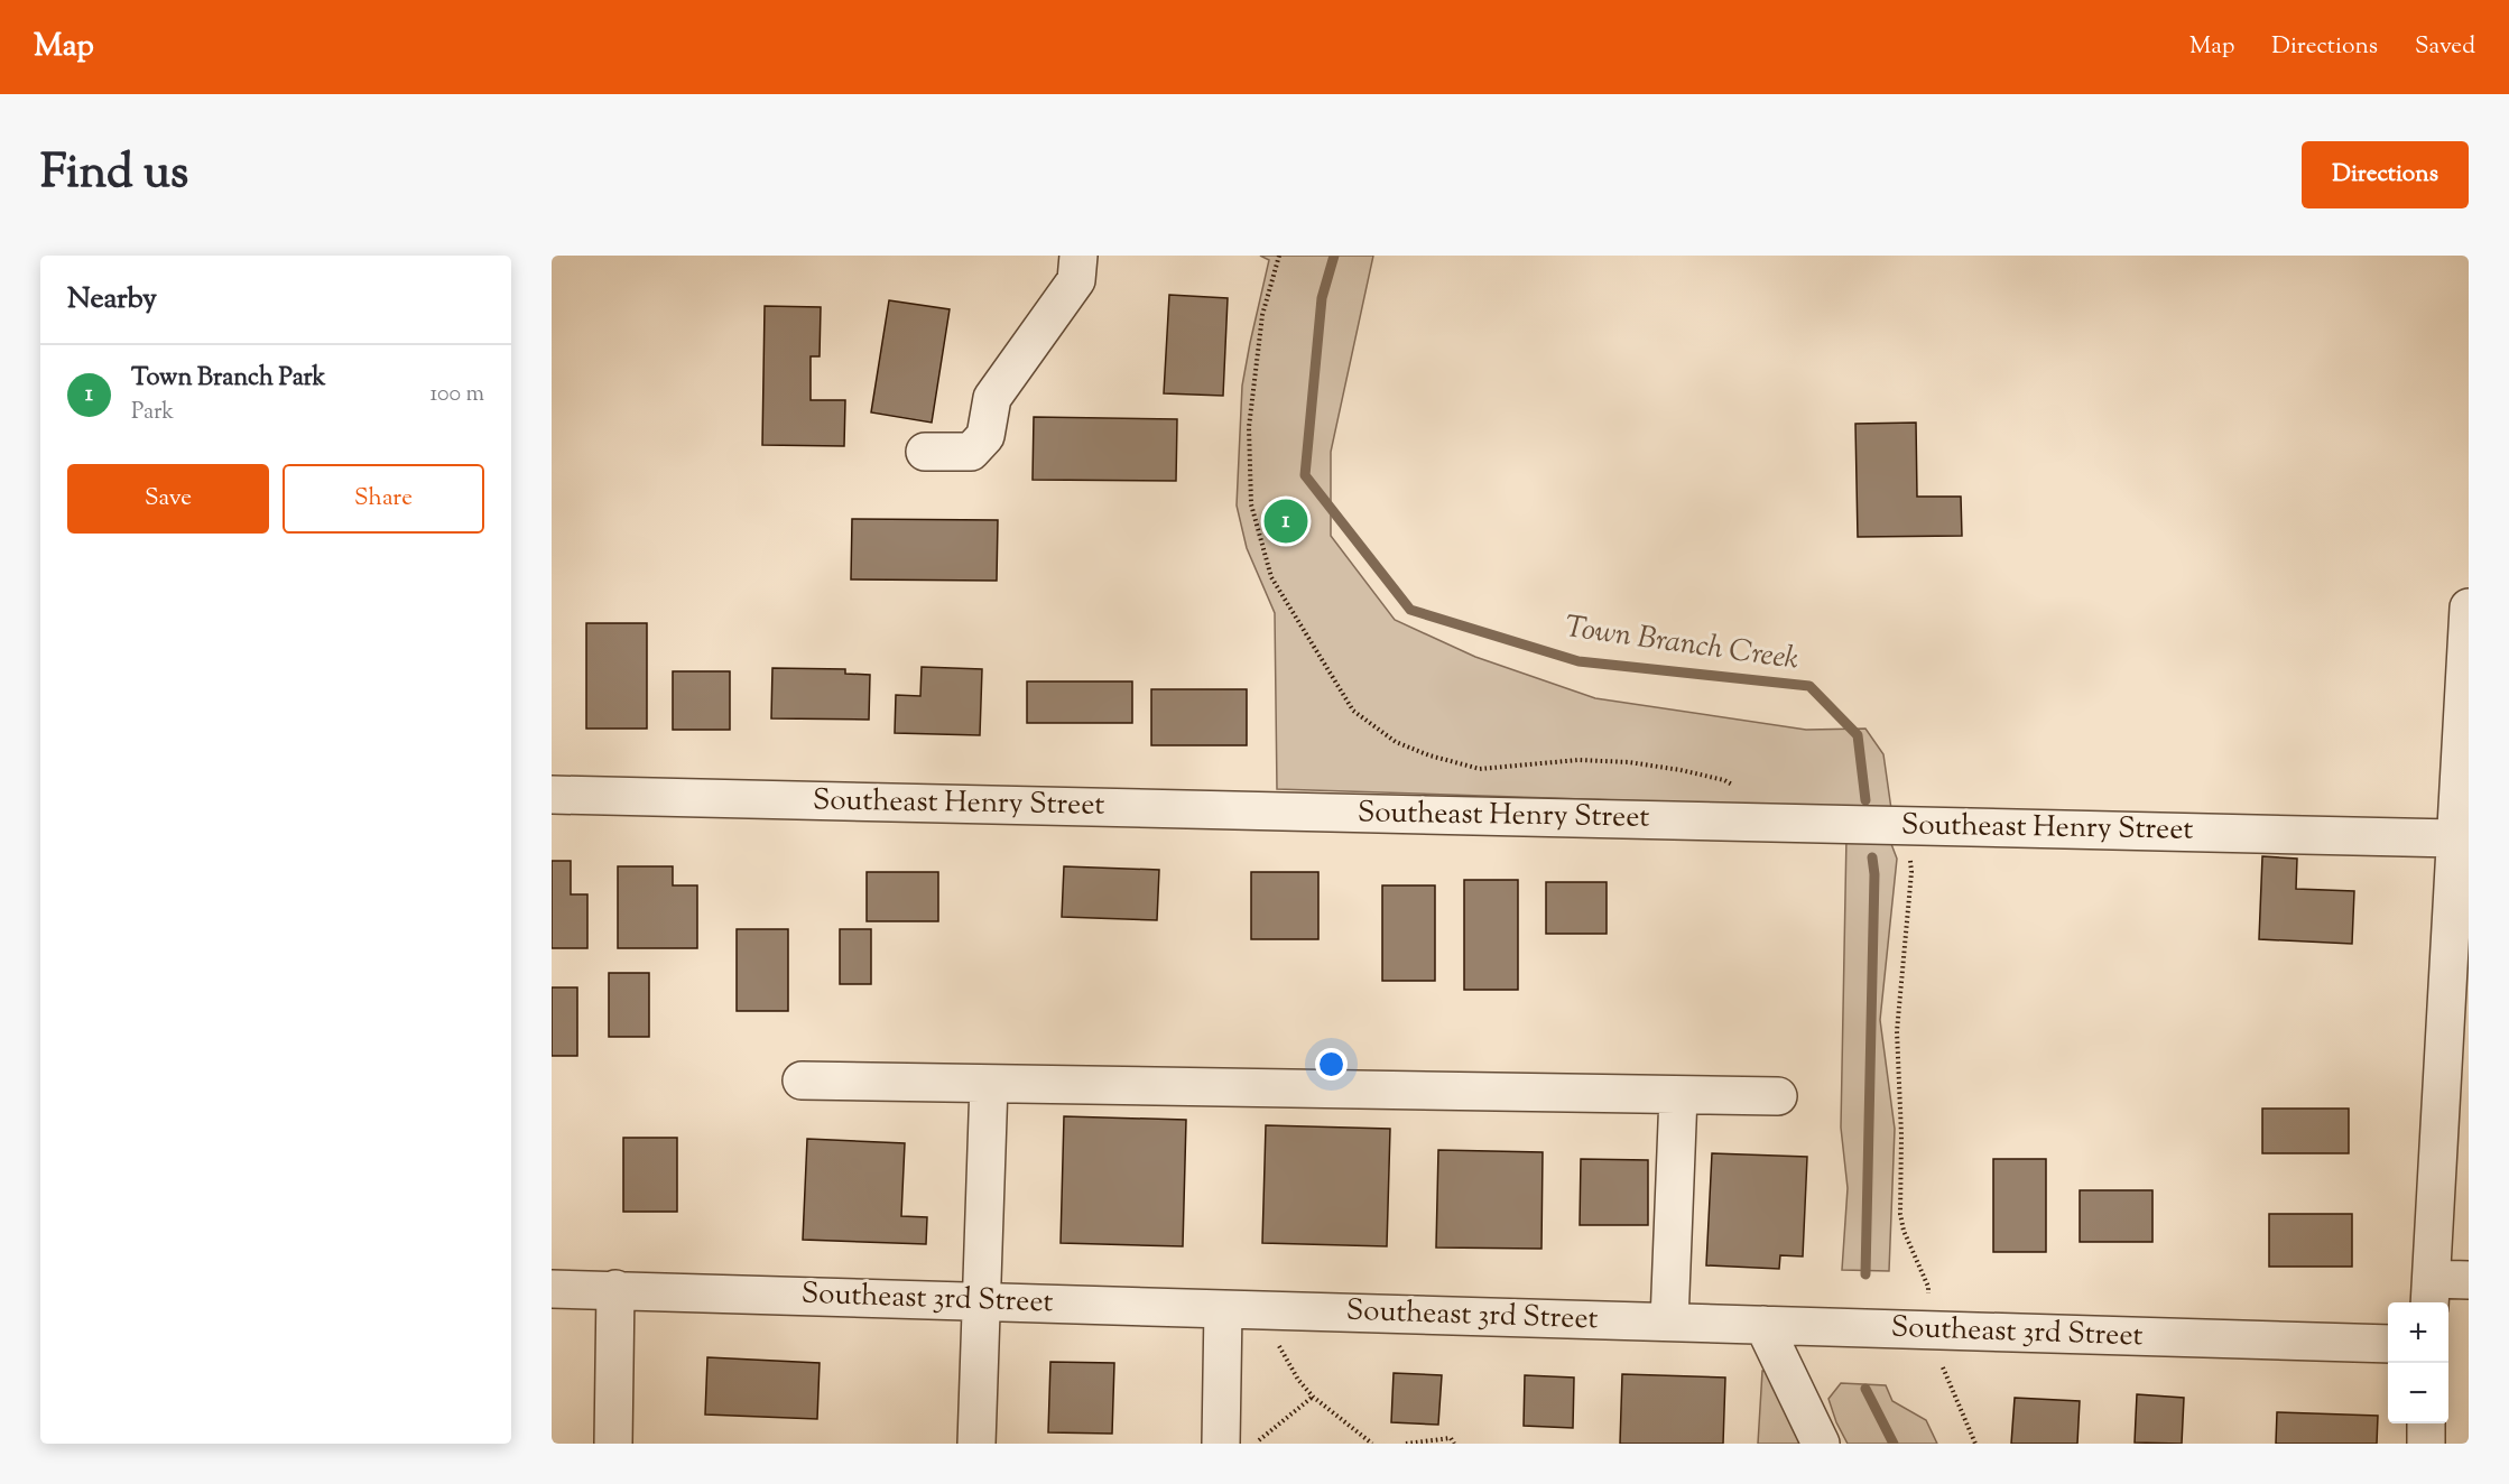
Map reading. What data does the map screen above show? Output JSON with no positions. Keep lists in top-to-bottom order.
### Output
{
  "streets": {
    "street": ["Southeast Henry Street", "Southeast 3rd Street"]
  },
  "water": ["Town Branch Creek"],
  "page": {
    "header": "Map",
    "nav": ["Map", "Directions", "Saved"],
    "title": "Find us",
    "buttons": [
      "Directions",
      ["Save", "Share"]
    ],
    "heading": "Nearby",
    "list": [
      {
        "mark": "1",
        "name": "Town Branch Park",
        "note": "Park",
        "value": "100 m"
      }
    ],
    "pins": "1",
    "map_buttons": ["+", "−"]
  }
}
